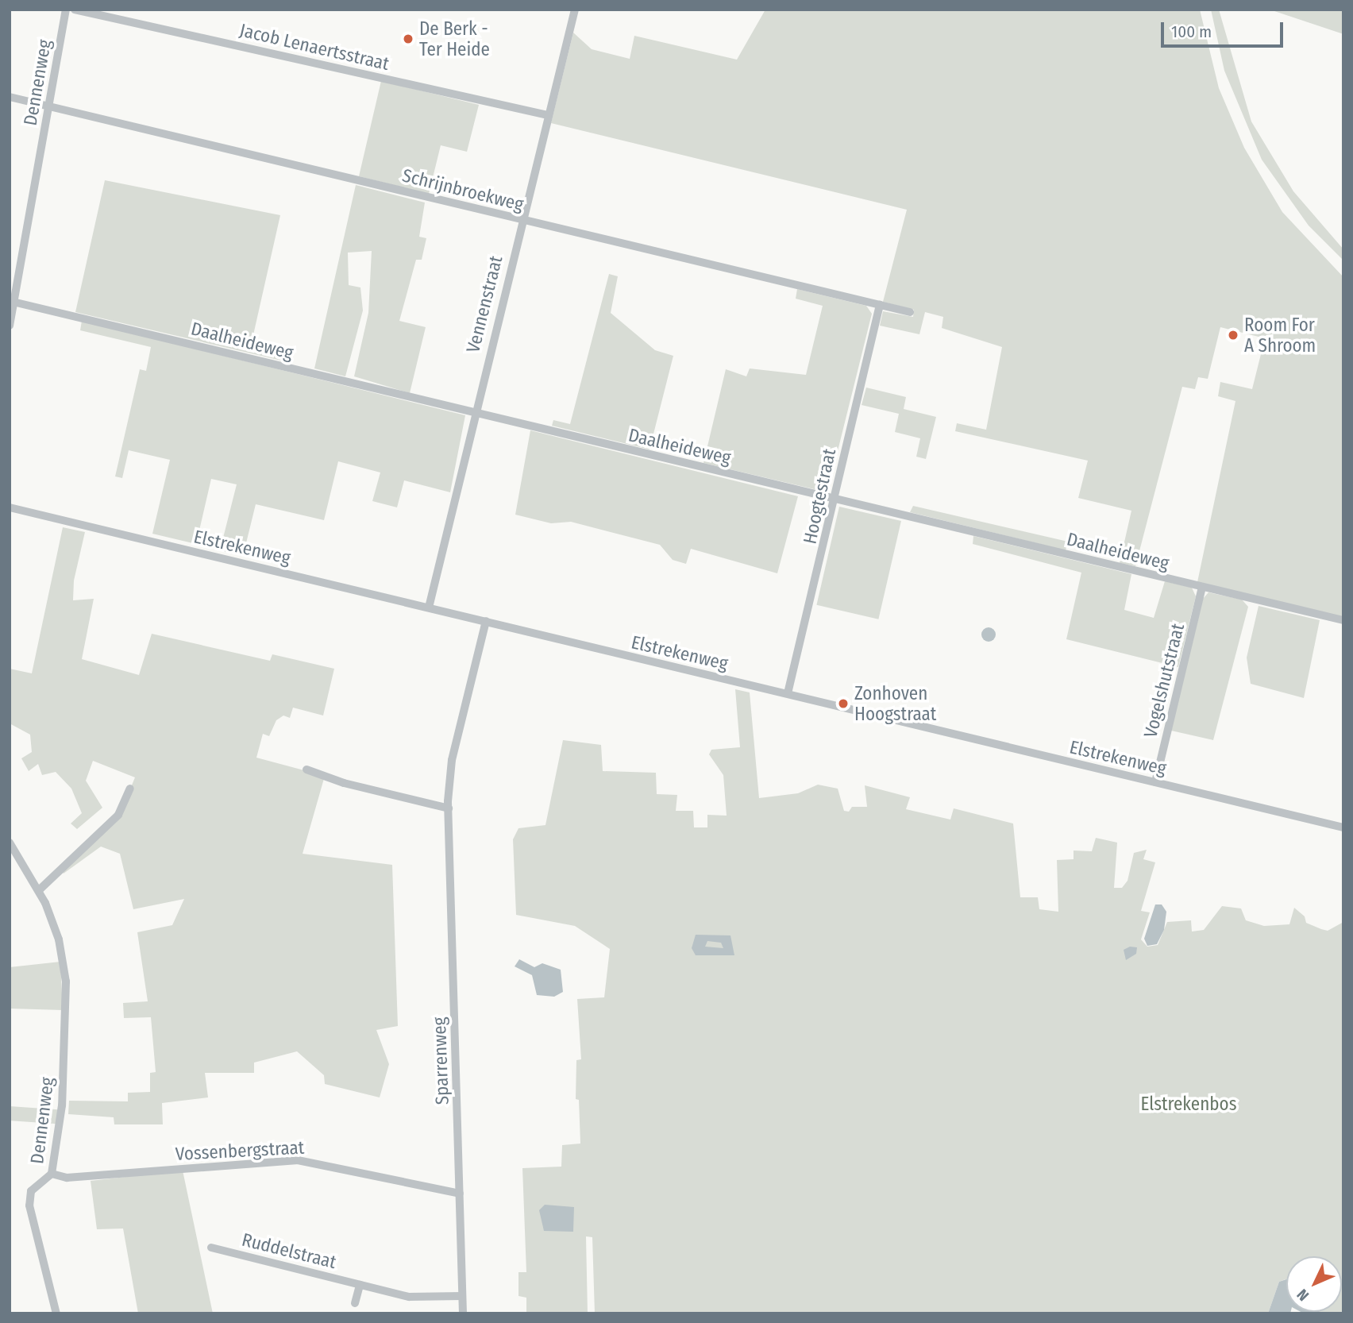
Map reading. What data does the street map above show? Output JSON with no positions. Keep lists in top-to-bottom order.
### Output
{
  "streets": {
    "street": [
      "Jacob Lenaertsstraat",
      "Dennenweg",
      "Schrijnbroekweg",
      "Vennenstraat",
      "Daalheideweg",
      "Hoogtestraat",
      "Elstrekenweg",
      "Vogelshutstraat",
      "Sparrenweg",
      "Vossenbergstraat",
      "Ruddelstraat"
    ]
  },
  "crossings": [
    ["Jacob Lenaertsstraat", "Vennenstraat"],
    ["Dennenweg", "Schrijnbroekweg"],
    ["Dennenweg", "Daalheideweg"],
    ["Dennenweg", "Vossenbergstraat"],
    ["Schrijnbroekweg", "Vennenstraat"],
    ["Schrijnbroekweg", "Hoogtestraat"],
    ["Vennenstraat", "Daalheideweg"],
    ["Vennenstraat", "Elstrekenweg"],
    ["Daalheideweg", "Hoogtestraat"],
    ["Daalheideweg", "Vogelshutstraat"],
    ["Hoogtestraat", "Elstrekenweg"],
    ["Elstrekenweg", "Vogelshutstraat"],
    ["Elstrekenweg", "Sparrenweg"],
    ["Sparrenweg", "Vossenbergstraat"],
    ["Sparrenweg", "Ruddelstraat"]
  ],
  "parks": ["Elstrekenbos"],
  "places": ["De Berk - Ter Heide", "Room For A Shroom", "Zonhoven Hoogstraat"],
  "scale_bar": "100 m",
  "north": "bottom left"
}
